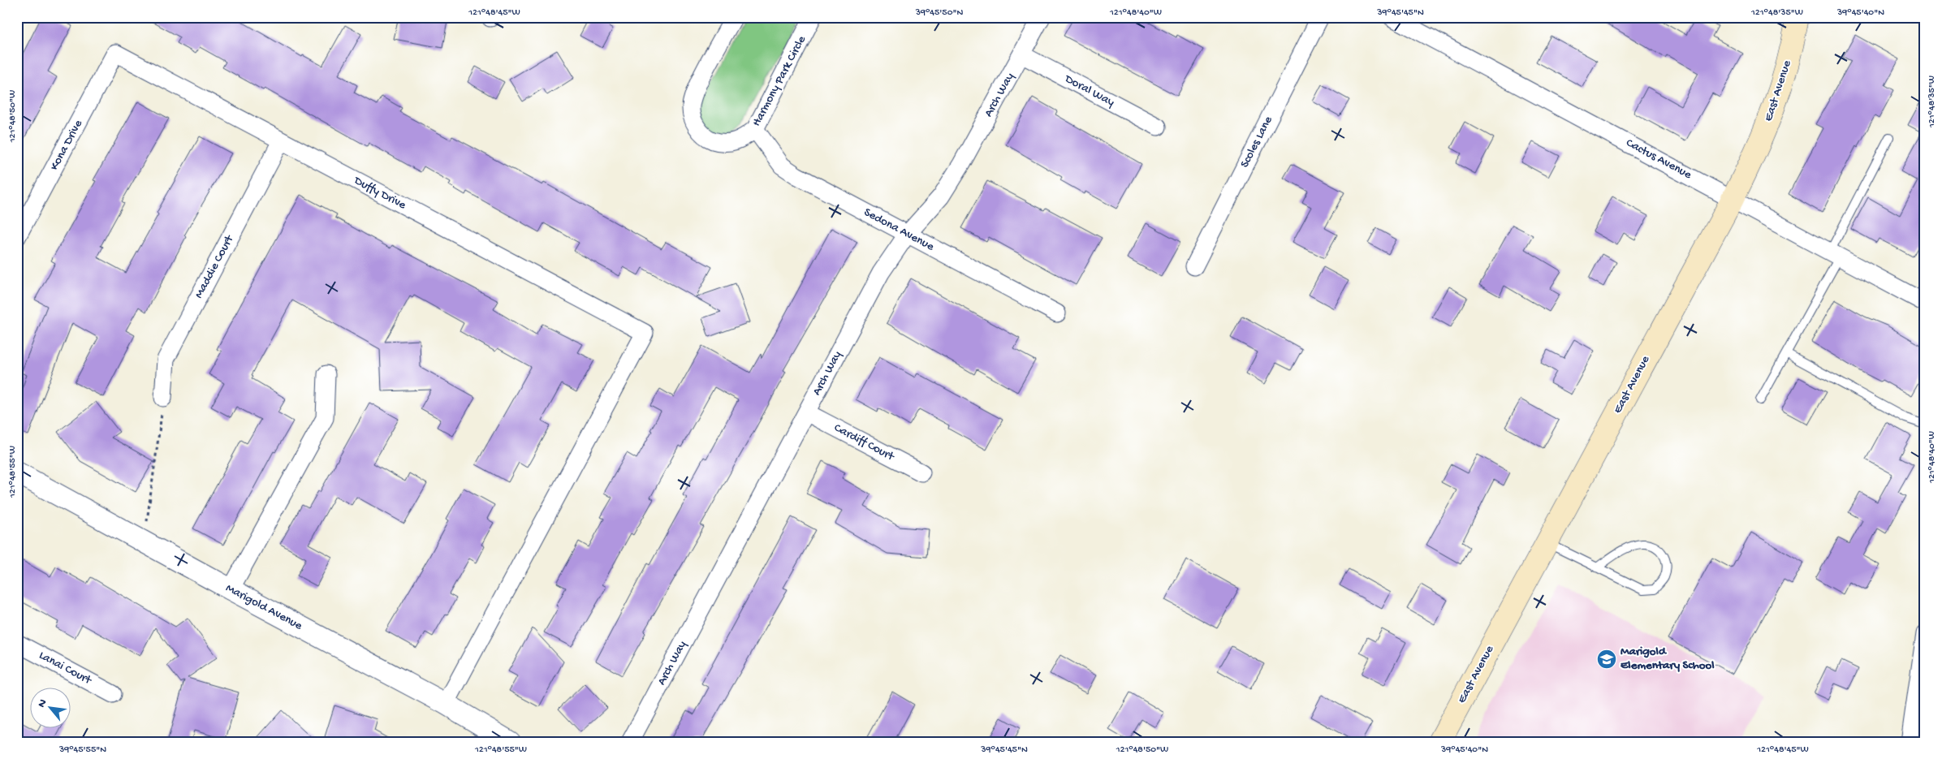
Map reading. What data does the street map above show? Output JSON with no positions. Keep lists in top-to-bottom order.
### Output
{
  "streets": {
    "main road": ["East Avenue"],
    "street": [
      "Harmony Park Circle",
      "Doral Way",
      "Arch Way",
      "Scoles Lane",
      "Kona Drive",
      "Cactus Avenue",
      "Duffy Drive",
      "Sedona Avenue",
      "Maddie Court",
      "Cardiff Court",
      "Marigold Avenue",
      "Lanai Court"
    ]
  },
  "crossings": [
    ["Harmony Park Circle", "Sedona Avenue"],
    ["Doral Way", "Arch Way"],
    ["East Avenue", "Cactus Avenue"],
    ["Arch Way", "Sedona Avenue"],
    ["Arch Way", "Cardiff Court"],
    ["Kona Drive", "Duffy Drive"],
    ["Duffy Drive", "Maddie Court"],
    ["Duffy Drive", "Marigold Avenue"]
  ],
  "places": {
    "school or university": ["Marigold Elementary School"]
  },
  "north": "top left",
  "coordinates": [
    "121°48'45\"W",
    "39°45'50\"N",
    "121°48'40\"W",
    "39°45'45\"N",
    "121°48'35\"W",
    "39°45'40\"N",
    "121°48'50\"W",
    "121°48'55\"W",
    "39°45'55\"N"
  ]
}
